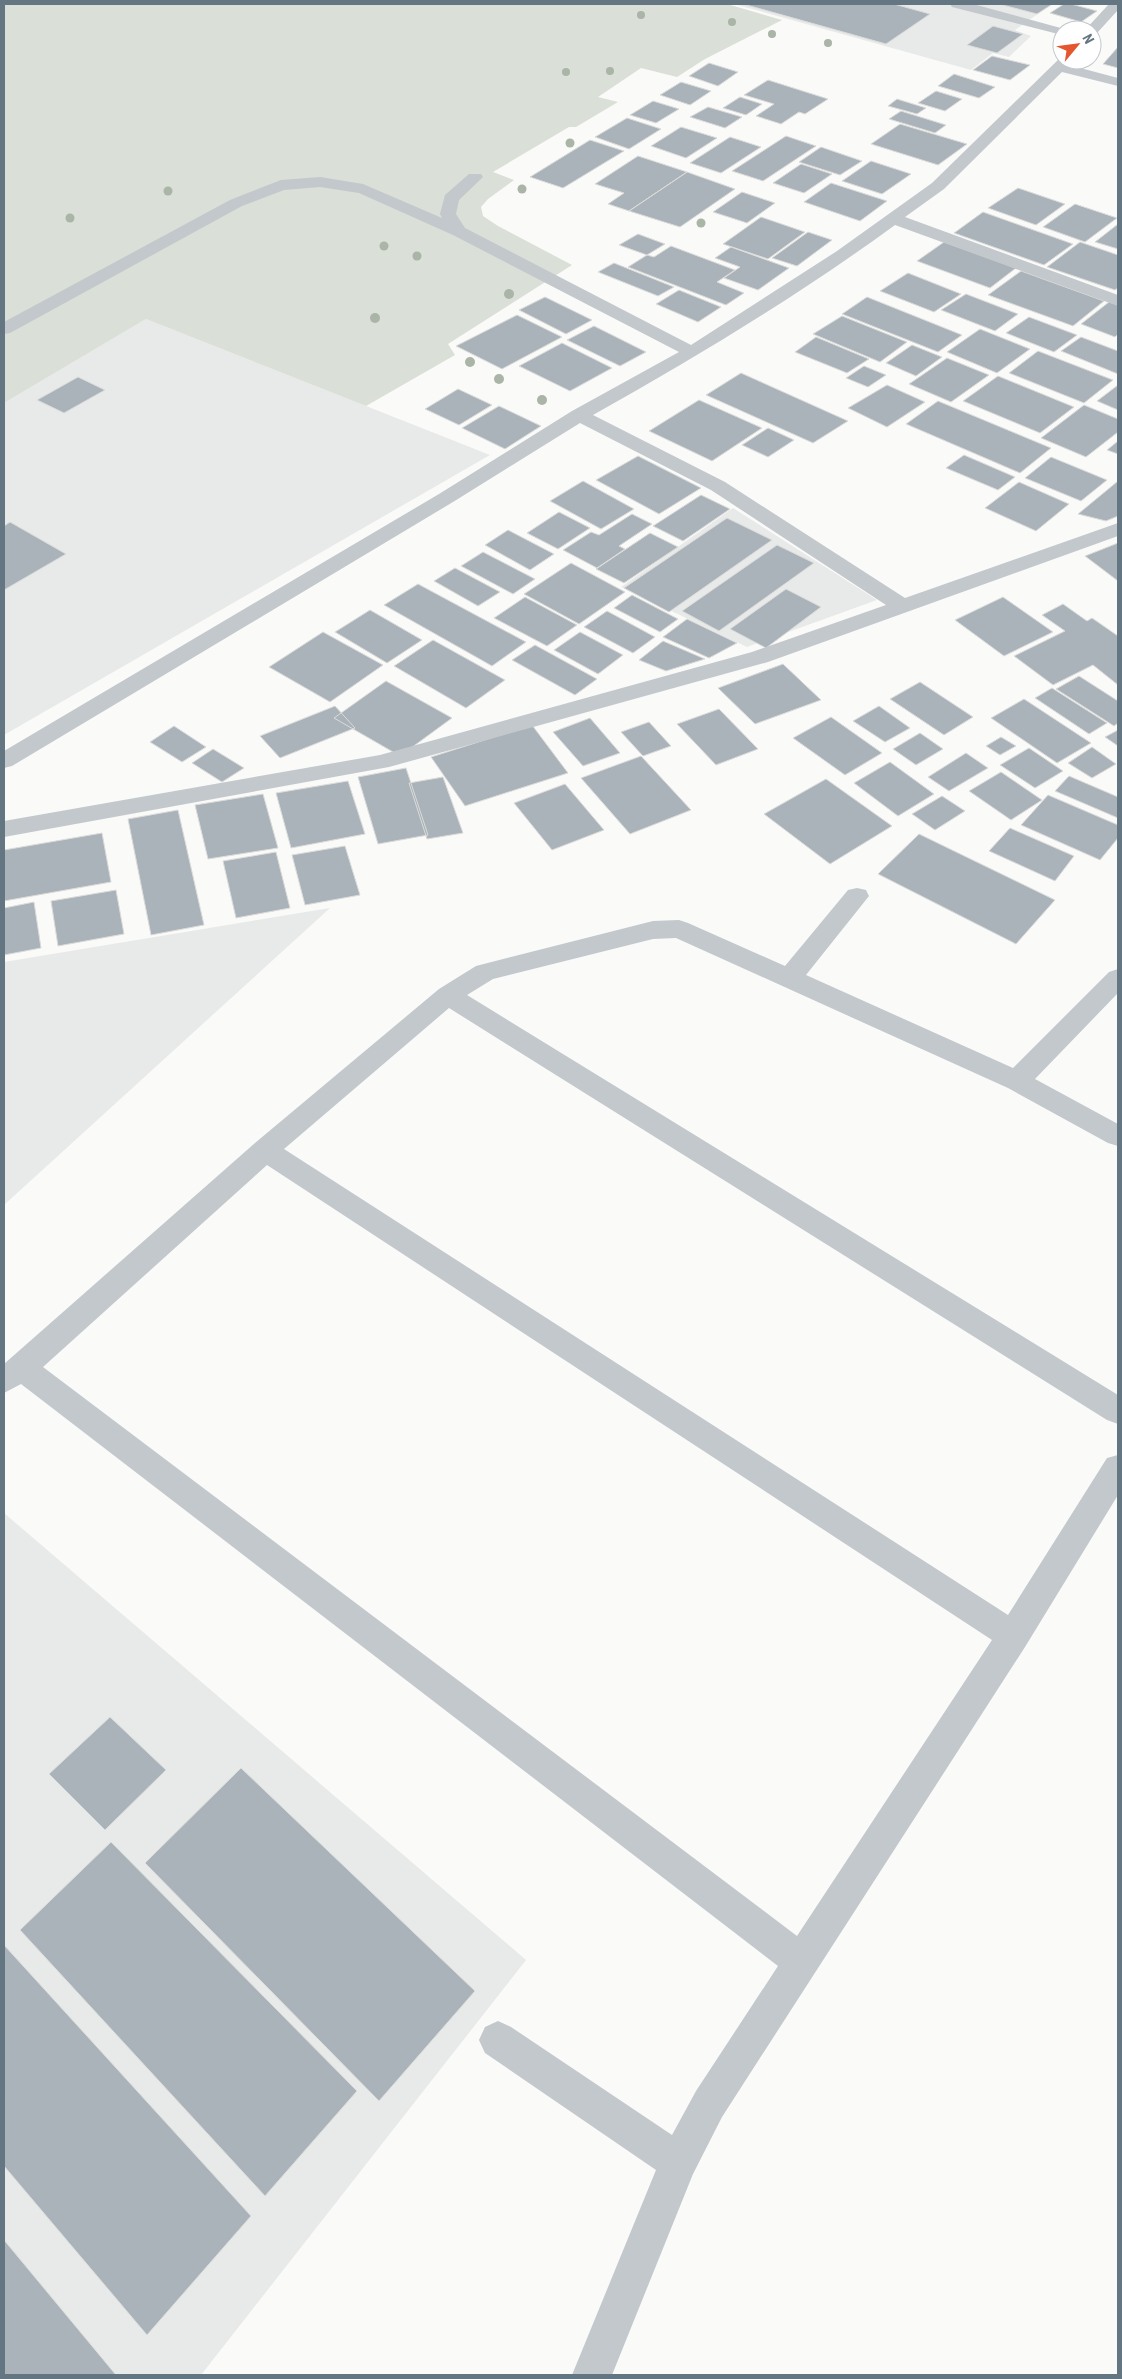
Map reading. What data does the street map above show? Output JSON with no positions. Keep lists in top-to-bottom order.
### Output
{
  "north": "top right"
}
